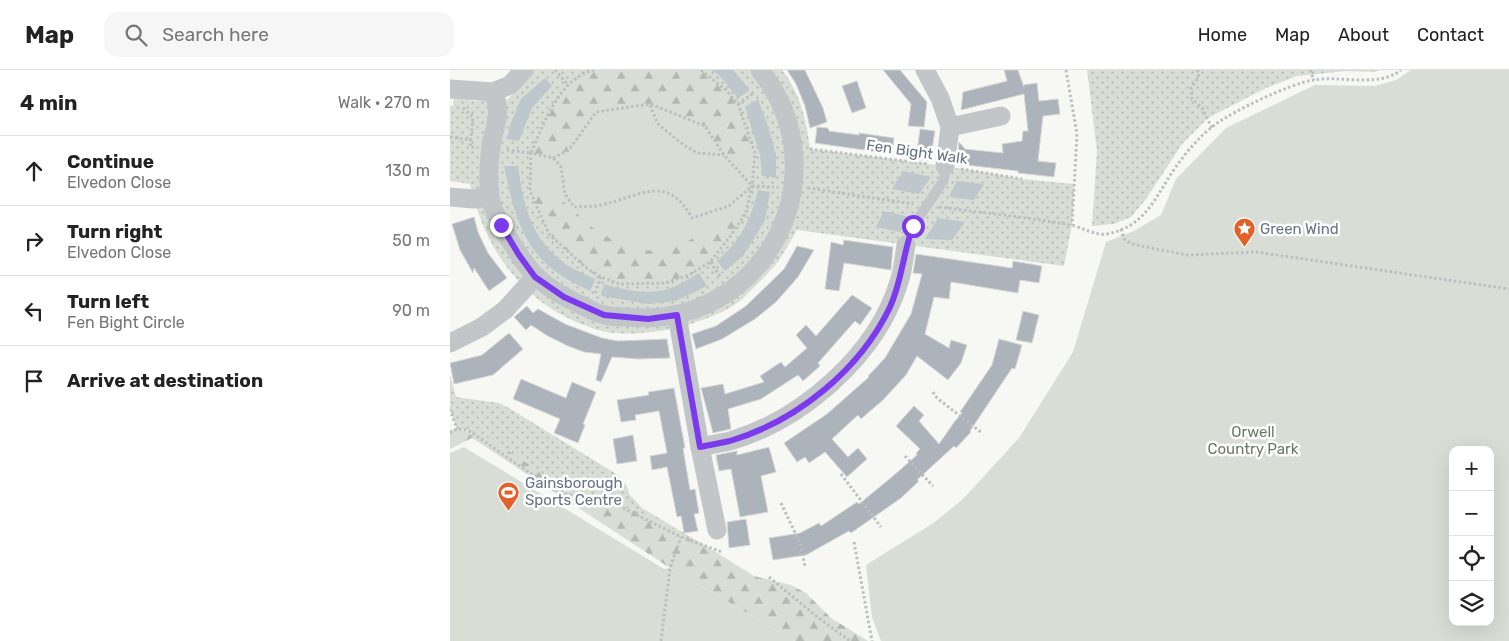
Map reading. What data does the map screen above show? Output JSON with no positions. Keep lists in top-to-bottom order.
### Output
{
  "streets": {
    "path": ["Fen Bight Walk"]
  },
  "parks": ["Orwell Country Park"],
  "places": {
    "place": ["Green Wind"],
    "sports": ["Gainsborough Sports Centre"]
  },
  "page": {
    "header": "Map",
    "search": "Search here",
    "nav": [
      "Home",
      "Map",
      "About",
      "Contact"
    ],
    "heading": ["4 min", "Walk · 270 m"],
    "list": [
      ["Continue", "Elvedon Close", "130 m"],
      ["Turn right", "Elvedon Close", "50 m"],
      ["Turn left", "Fen Bight Circle", "90 m"],
      "Arrive at destination"
    ],
    "map_buttons": ["+", "−"]
  }
}
